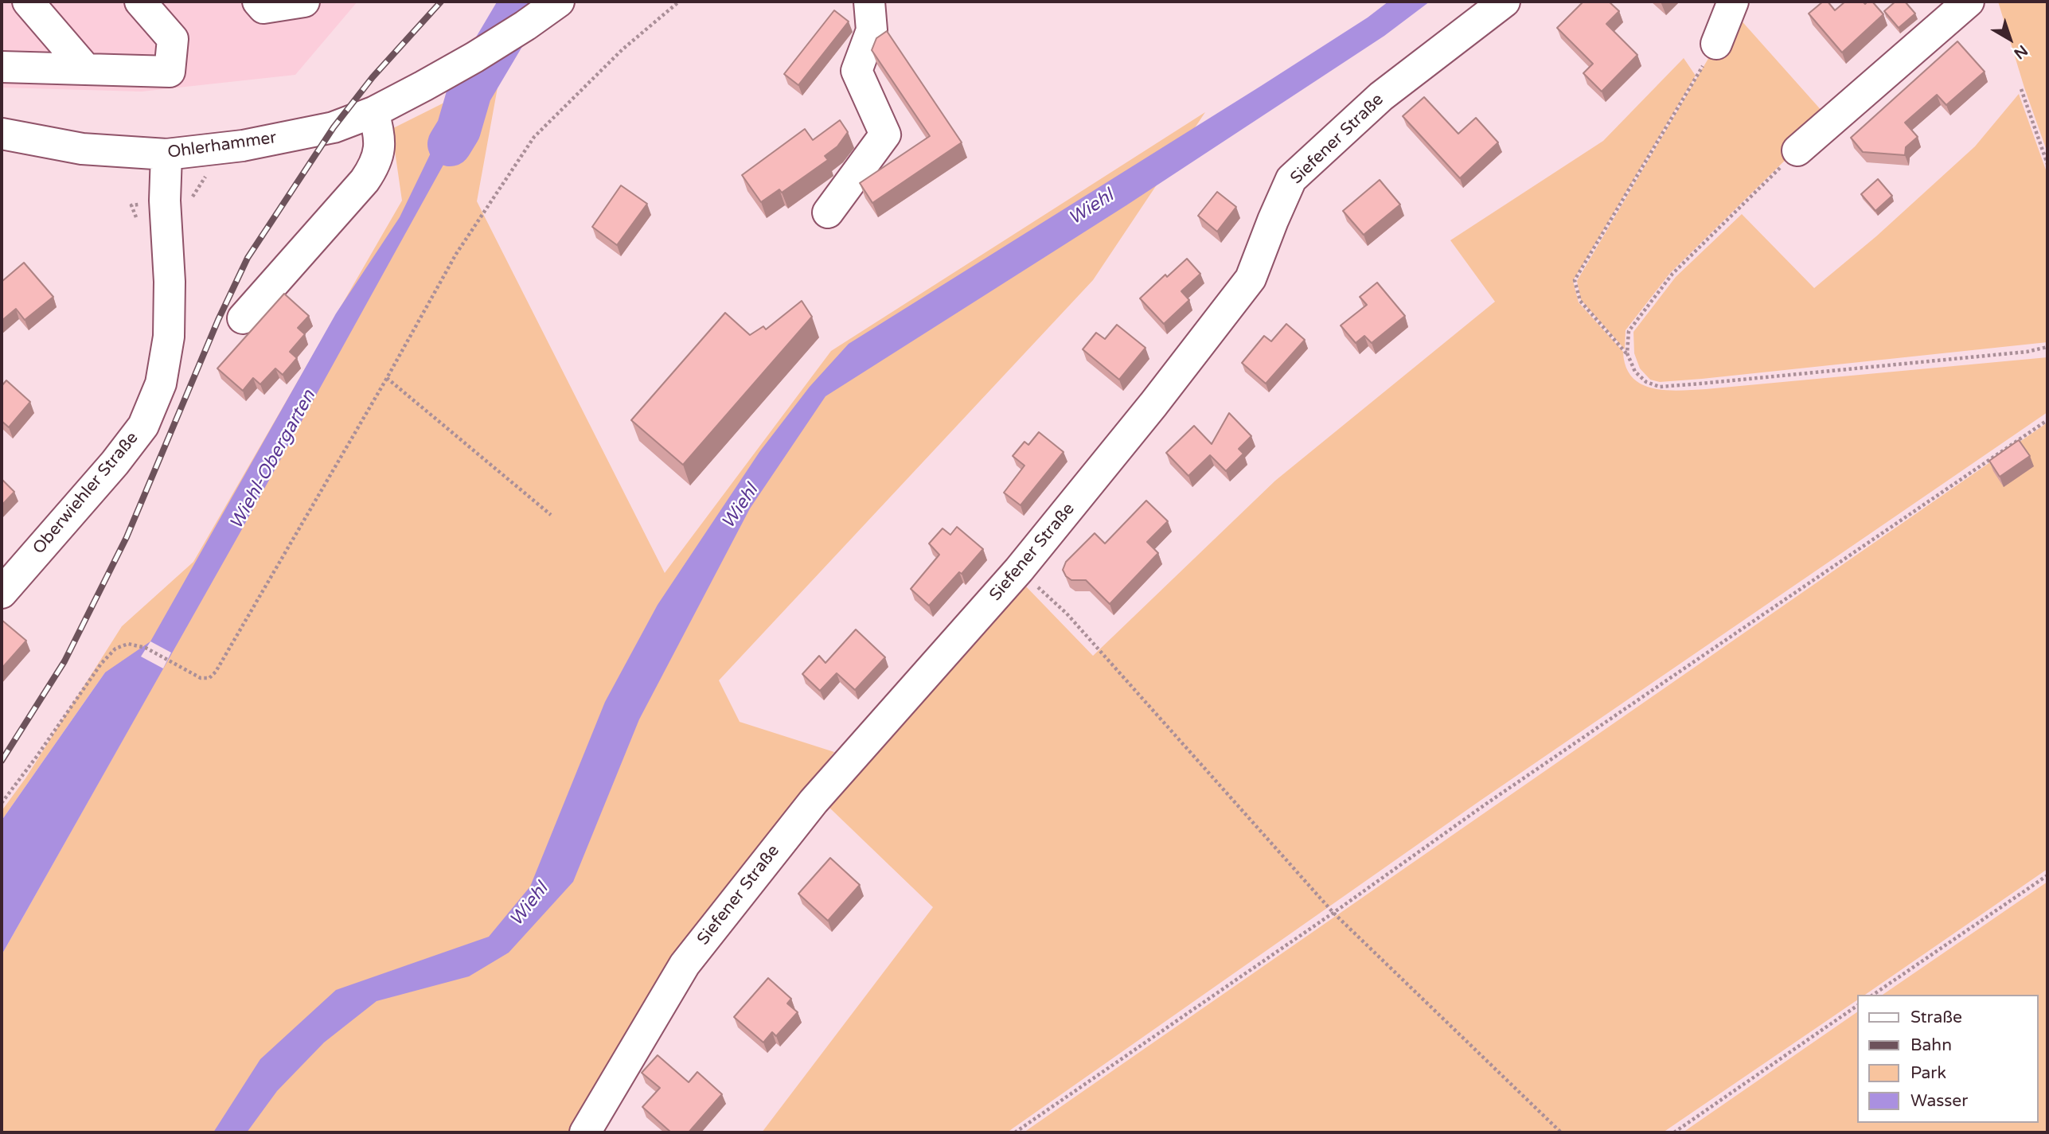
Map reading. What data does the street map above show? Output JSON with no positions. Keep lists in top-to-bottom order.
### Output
{
  "streets": {
    "street": ["Siefener Straße", "Ohlerhammer", "Oberwiehler Straße"]
  },
  "crossings": [
    ["Ohlerhammer", "Oberwiehler Straße"]
  ],
  "water": ["Wiehl", "Wiehl-Obergarten"],
  "legend": [
    "Straße",
    "Bahn",
    "Park",
    "Wasser"
  ],
  "north": "bottom right"
}
